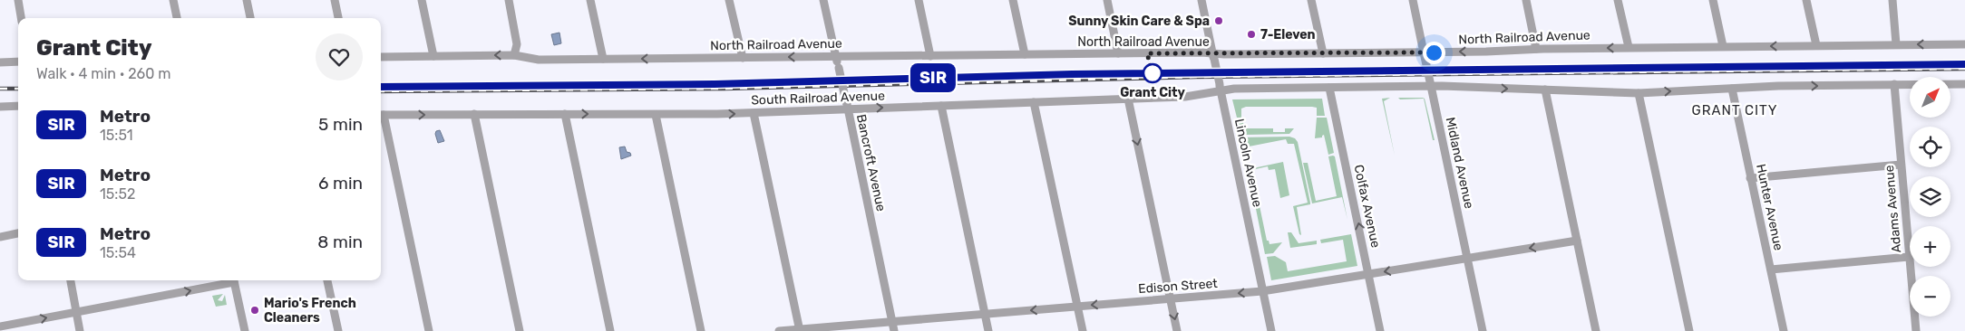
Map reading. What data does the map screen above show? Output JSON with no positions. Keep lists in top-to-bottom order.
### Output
{
  "streets": {
    "street": [
      "North Railroad Avenue",
      "South Railroad Avenue",
      "Bancroft Avenue",
      "Lincoln Avenue",
      "Midland Avenue",
      "Colfax Avenue",
      "Hunter Avenue",
      "Adams Avenue",
      "Edison Street"
    ]
  },
  "crossings": [
    ["North Railroad Avenue", "Bancroft Avenue"],
    ["North Railroad Avenue", "Lincoln Avenue"],
    ["North Railroad Avenue", "Midland Avenue"],
    ["South Railroad Avenue", "Bancroft Avenue"],
    ["South Railroad Avenue", "Lincoln Avenue"],
    ["South Railroad Avenue", "Midland Avenue"],
    ["South Railroad Avenue", "Colfax Avenue"],
    ["South Railroad Avenue", "Hunter Avenue"],
    ["South Railroad Avenue", "Adams Avenue"],
    ["Bancroft Avenue", "Edison Street"],
    ["Lincoln Avenue", "Edison Street"],
    ["Midland Avenue", "Edison Street"],
    ["Colfax Avenue", "Edison Street"]
  ],
  "one_way": [
    "North Railroad Avenue",
    "South Railroad Avenue",
    "Colfax Avenue",
    "Edison Street"
  ],
  "districts": ["GRANT CITY"],
  "places": [
    "Sunny Skin Care & Spa",
    "7-Eleven",
    "Grant City",
    "Mario's French Cleaners"
  ],
  "lines": ["metro line SIR"],
  "north": "top right",
  "page": {
    "on_map": "SIR",
    "heading": ["Grant City", "Walk · 4 min · 260 m"],
    "map_buttons": ["+", "−"],
    "list": [
      {
        "mark": "SIR",
        "name": "Metro",
        "note": "15:51",
        "value": "5 min"
      },
      {
        "mark": "SIR",
        "name": "Metro",
        "note": "15:52",
        "value": "6 min"
      },
      {
        "mark": "SIR",
        "name": "Metro",
        "note": "15:54",
        "value": "8 min"
      }
    ]
  }
}
